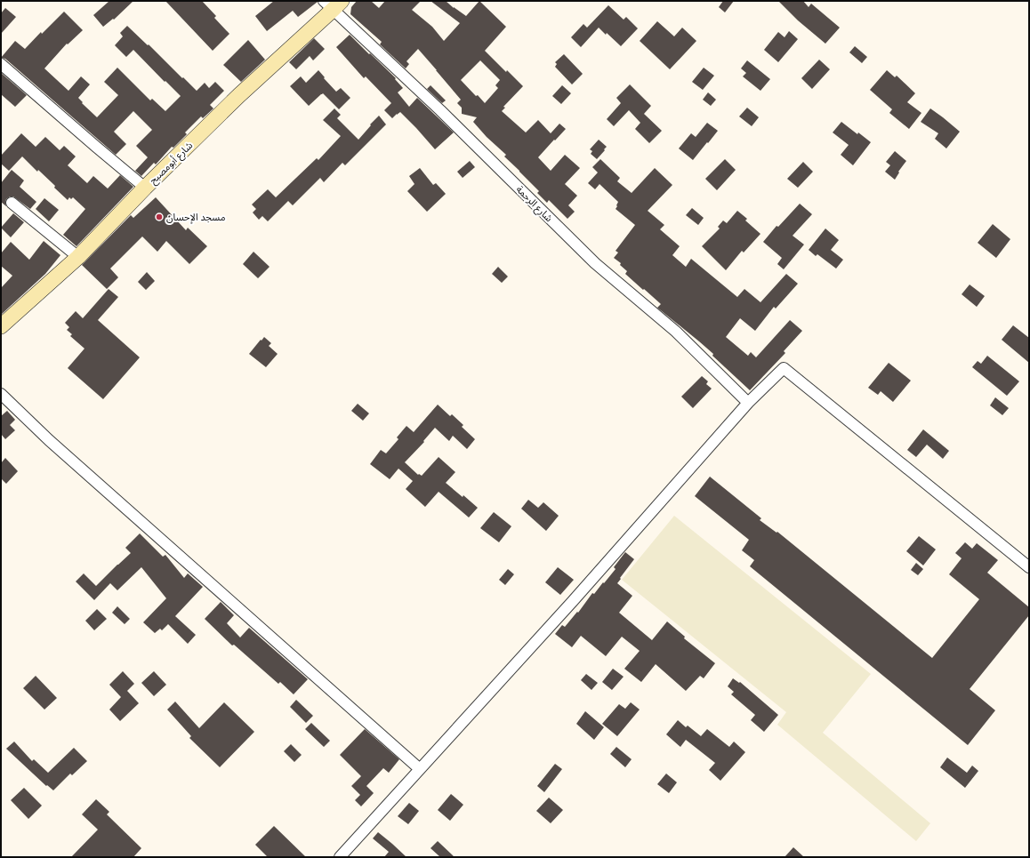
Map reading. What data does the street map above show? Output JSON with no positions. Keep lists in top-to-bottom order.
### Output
{
  "streets": {
    "street": ["شارع أبومصبح", "شارع الرحمة"]
  },
  "crossings": [
    ["شارع أبومصبح", "شارع الرحمة"]
  ],
  "places": ["مسجد الإحسان"]
}
